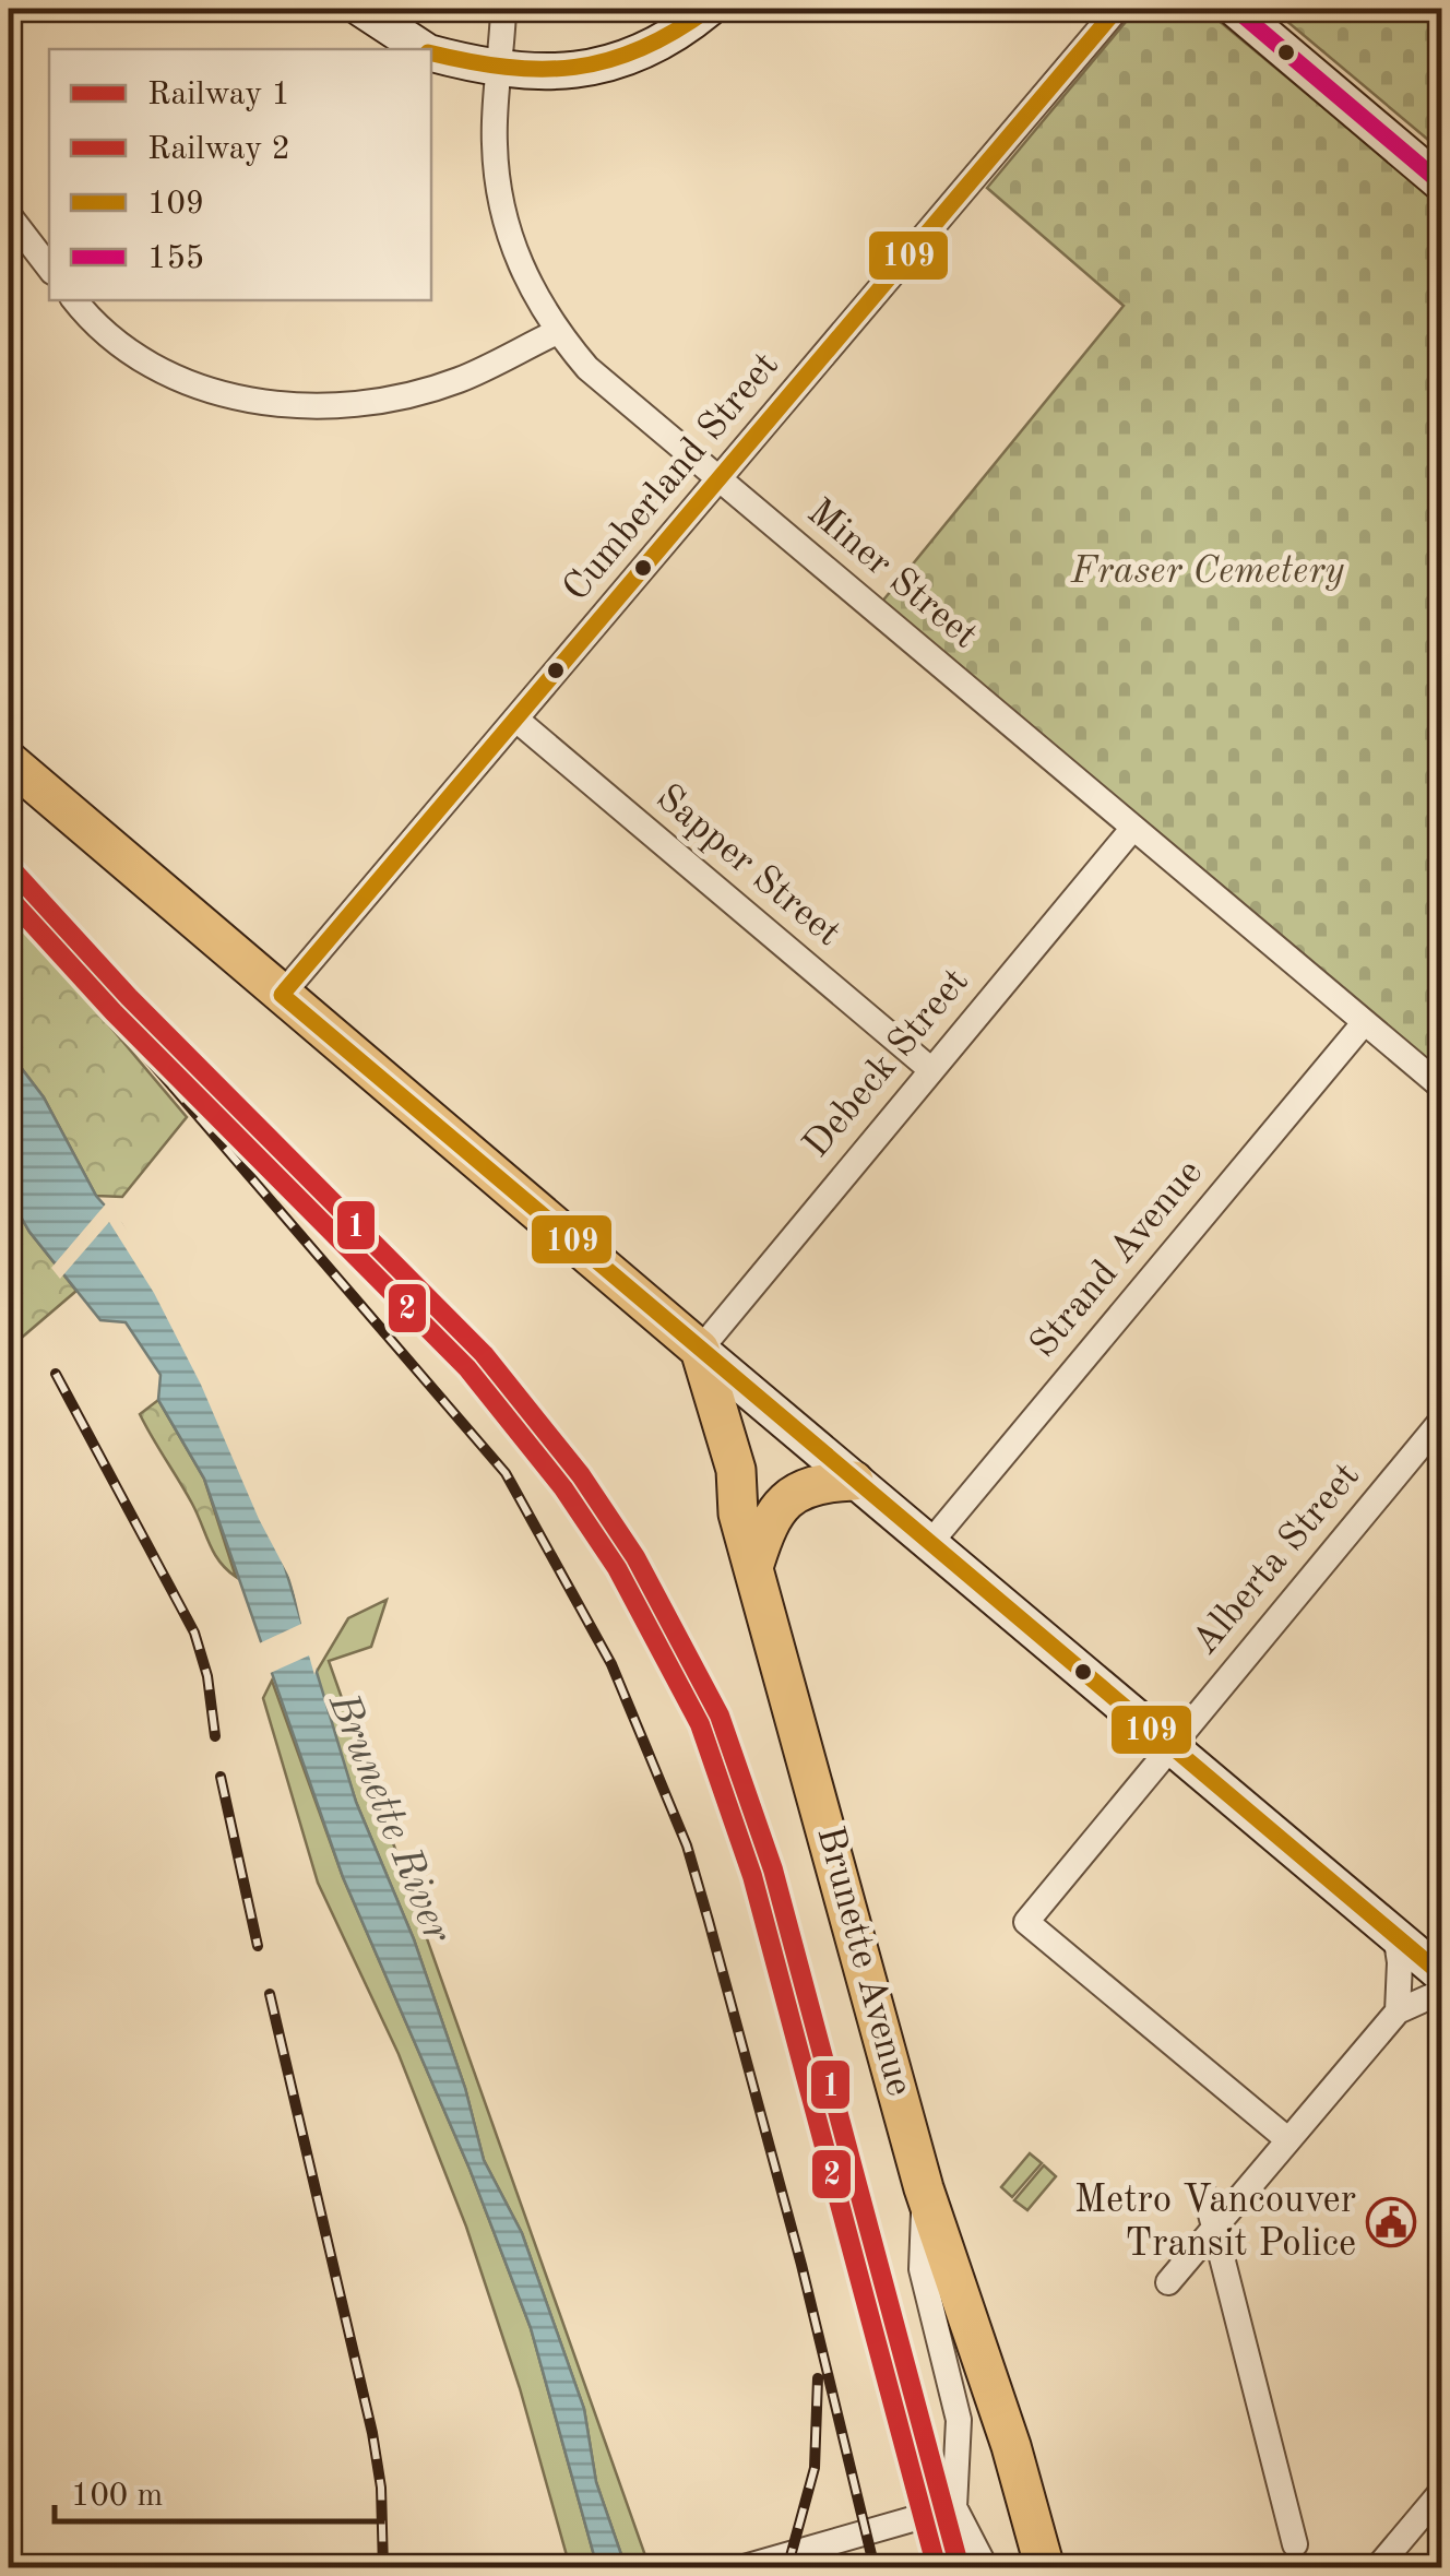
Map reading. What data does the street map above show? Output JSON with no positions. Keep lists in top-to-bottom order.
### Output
{
  "streets": {
    "main road": ["Brunette Avenue"],
    "street": [
      "Cumberland Street",
      "Miner Street",
      "Sapper Street",
      "Debeck Street",
      "Strand Avenue",
      "Alberta Street"
    ]
  },
  "crossings": [
    ["Cumberland Street", "Miner Street"],
    ["Cumberland Street", "Sapper Street"],
    ["Miner Street", "Debeck Street"],
    ["Miner Street", "Strand Avenue"],
    ["Sapper Street", "Debeck Street"],
    ["Debeck Street", "Brunette Avenue"]
  ],
  "water": ["Brunette River"],
  "parks": ["Fraser Cemetery"],
  "places": {
    "public building": ["Metro Vancouver Transit Police"]
  },
  "lines": [
    "transit line 109",
    "transit line 155",
    "rail line 1",
    "rail line 2"
  ],
  "legend": [
    "Railway 1",
    "Railway 2",
    "109",
    "155"
  ],
  "scale_bar": "100 m"
}
